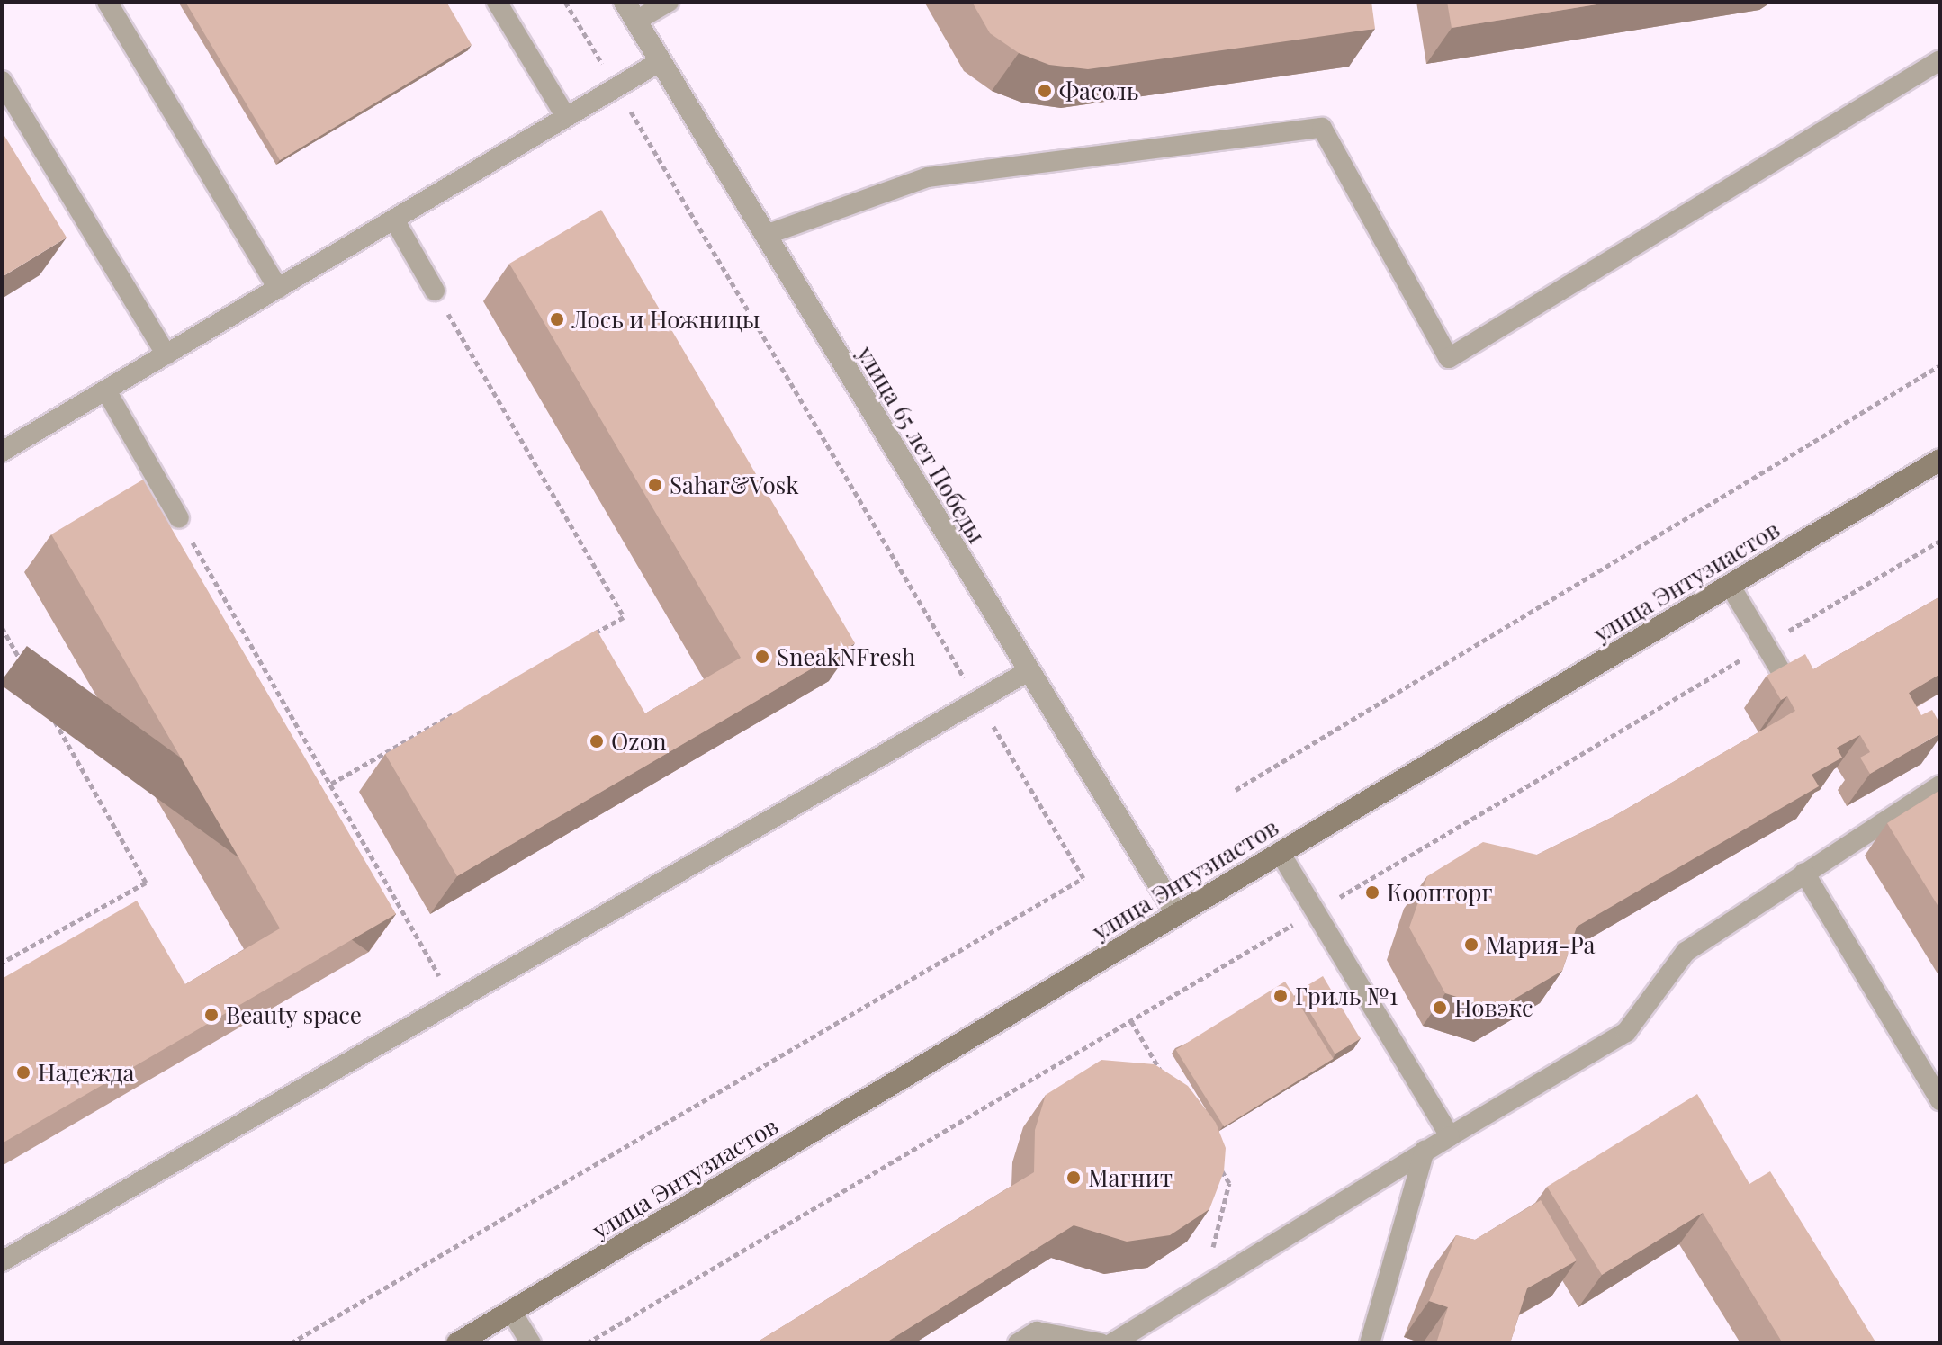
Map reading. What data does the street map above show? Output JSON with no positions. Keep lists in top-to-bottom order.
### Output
{
  "streets": {
    "street": ["улица 65 лет Победы", "улица Энтузиастов"]
  },
  "crossings": [
    ["улица 65 лет Победы", "улица Энтузиастов"]
  ],
  "places": [
    "Фасоль",
    "Лось и Ножницы",
    "Sahar&Vosk",
    "SneakNFresh",
    "Ozon",
    "Коопторг",
    "Мария-Ра",
    "Гриль №1",
    "Новэкс",
    "Beauty space",
    "Надежда",
    "Магнит"
  ]
}
